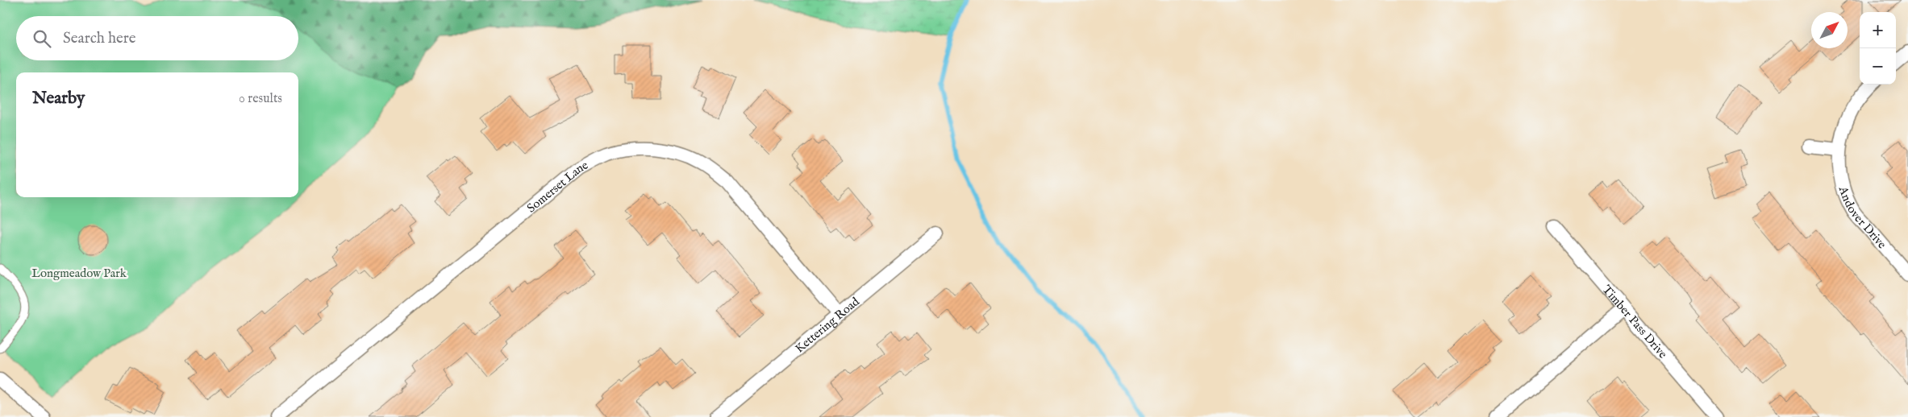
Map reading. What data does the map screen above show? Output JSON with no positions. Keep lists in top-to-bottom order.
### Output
{
  "streets": {
    "street": [
      "Somerset Lane",
      "Andover Drive",
      "Timber Pass Drive",
      "Kettering Road"
    ]
  },
  "crossings": [
    ["Somerset Lane", "Kettering Road"]
  ],
  "parks": ["Longmeadow Park"],
  "north": "top right",
  "page": {
    "map_buttons": ["+", "−"],
    "search": "Search here",
    "heading": ["Nearby", "0 results"]
  }
}
